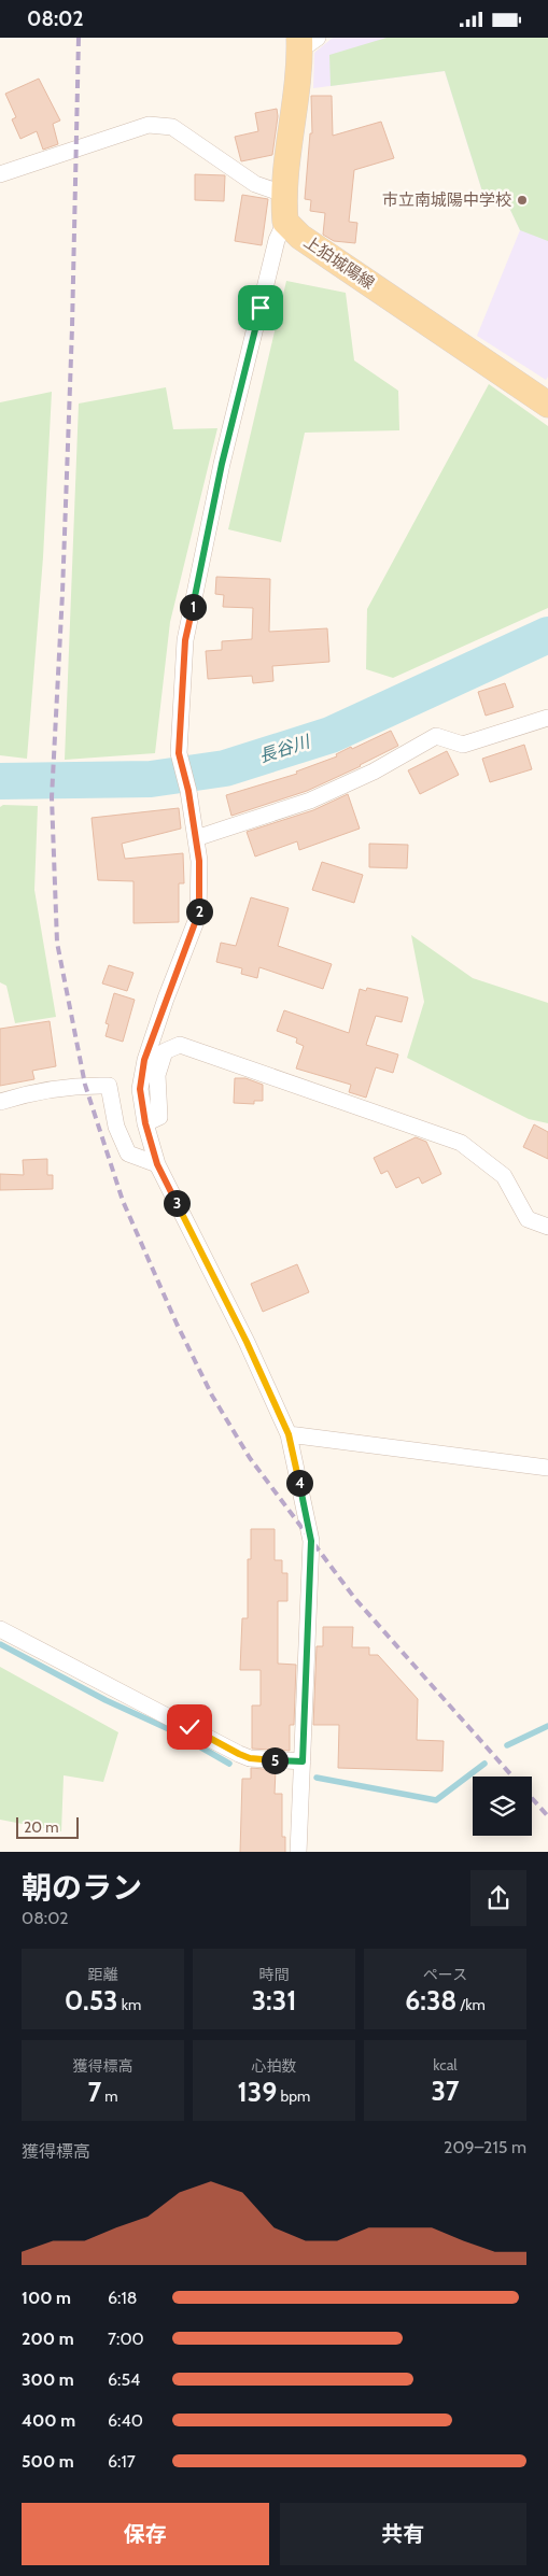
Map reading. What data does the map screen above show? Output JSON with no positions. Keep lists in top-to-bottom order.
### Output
{
  "streets": {
    "main road": ["上狛城陽線"]
  },
  "water": ["長谷川"],
  "places": ["市立南城陽中学校"],
  "scale_bar": "20 m",
  "page": {
    "status": "08:02",
    "pins": [
      "1",
      "2",
      "3",
      "4",
      "5"
    ],
    "scale": "20 m",
    "heading": ["朝のラン", "08:02"],
    "stats": [
      ["距離", "0.53 km"],
      ["時間", "3:31"],
      ["ペース", "6:38 /km"],
      ["獲得標高", "7 m"],
      ["心拍数", "139 bpm"],
      ["kcal", "37"]
    ],
    "chart": ["獲得標高", "209–215 m"],
    "list": [
      {
        "name": "100 m",
        "note": "6:18"
      },
      {
        "name": "200 m",
        "note": "7:00"
      },
      {
        "name": "300 m",
        "note": "6:54"
      },
      {
        "name": "400 m",
        "note": "6:40"
      },
      {
        "name": "500 m",
        "note": "6:17"
      }
    ],
    "buttons": ["保存", "共有"]
  }
}
